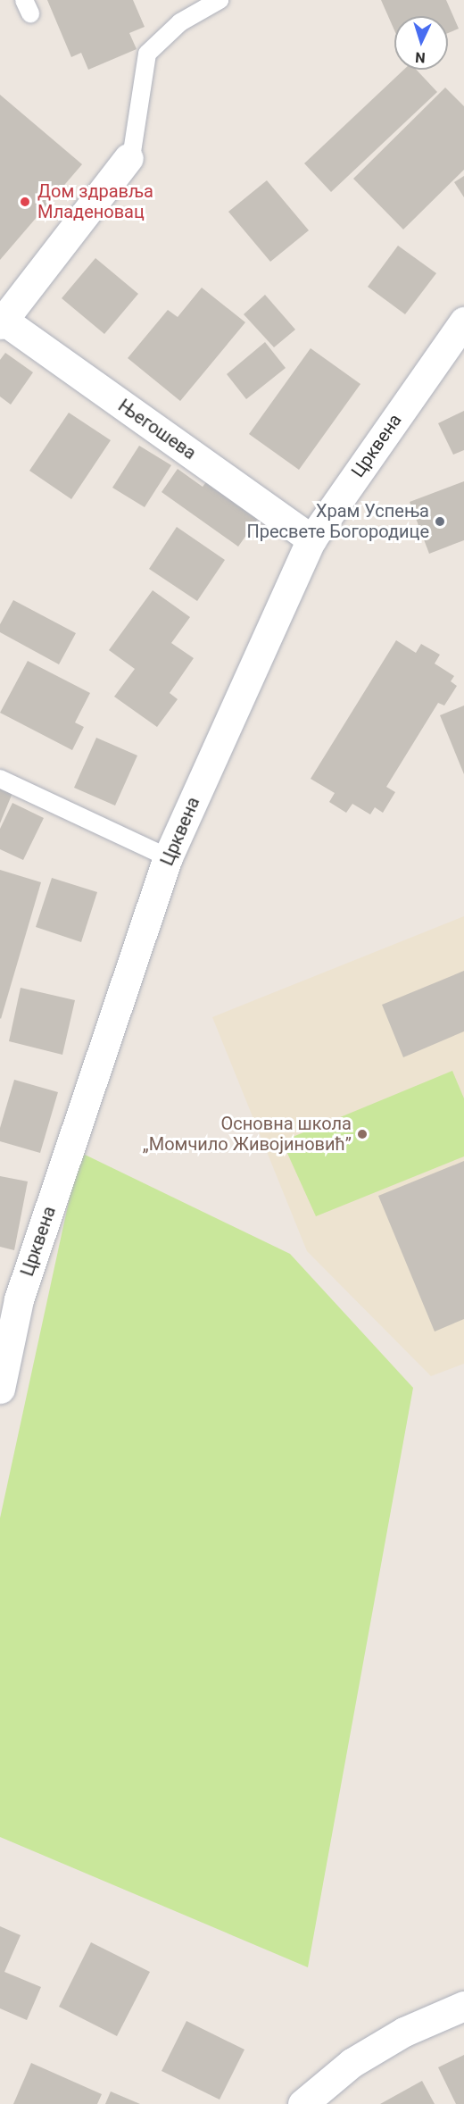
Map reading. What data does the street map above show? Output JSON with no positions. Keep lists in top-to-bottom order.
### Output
{
  "streets": {
    "street": ["Његошева", "Црквена"]
  },
  "crossings": [
    ["Његошева", "Црквена"]
  ],
  "places": ["Дом здравља Младеновац", "Храм Успења Пресвете Богородице", "Основна школа „Момчило Живојиновић”"],
  "north": "bottom"
}
